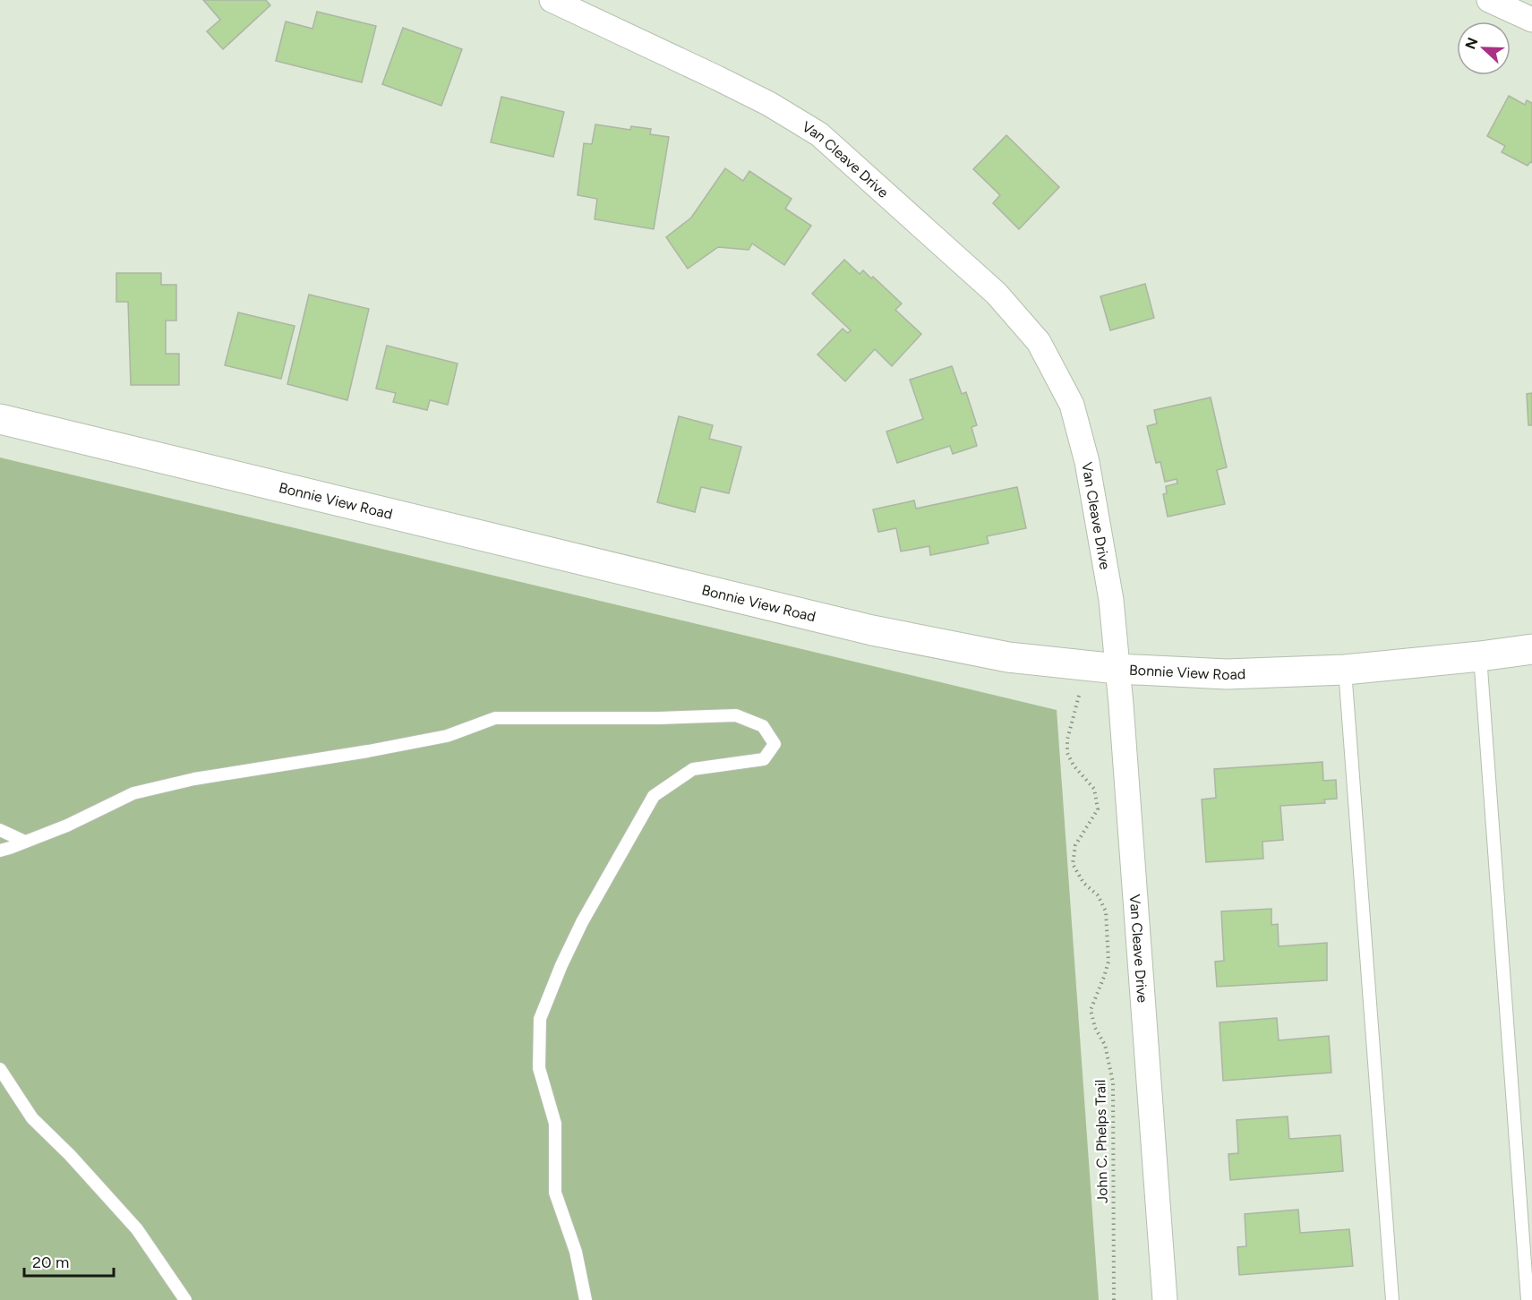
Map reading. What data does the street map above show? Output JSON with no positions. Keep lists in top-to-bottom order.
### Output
{
  "streets": {
    "street": ["Van Cleave Drive", "Bonnie View Road"],
    "path": ["John C. Phelps Trail"]
  },
  "crossings": [
    ["Van Cleave Drive", "Bonnie View Road"]
  ],
  "scale_bar": "20 m",
  "north": "left"
}
